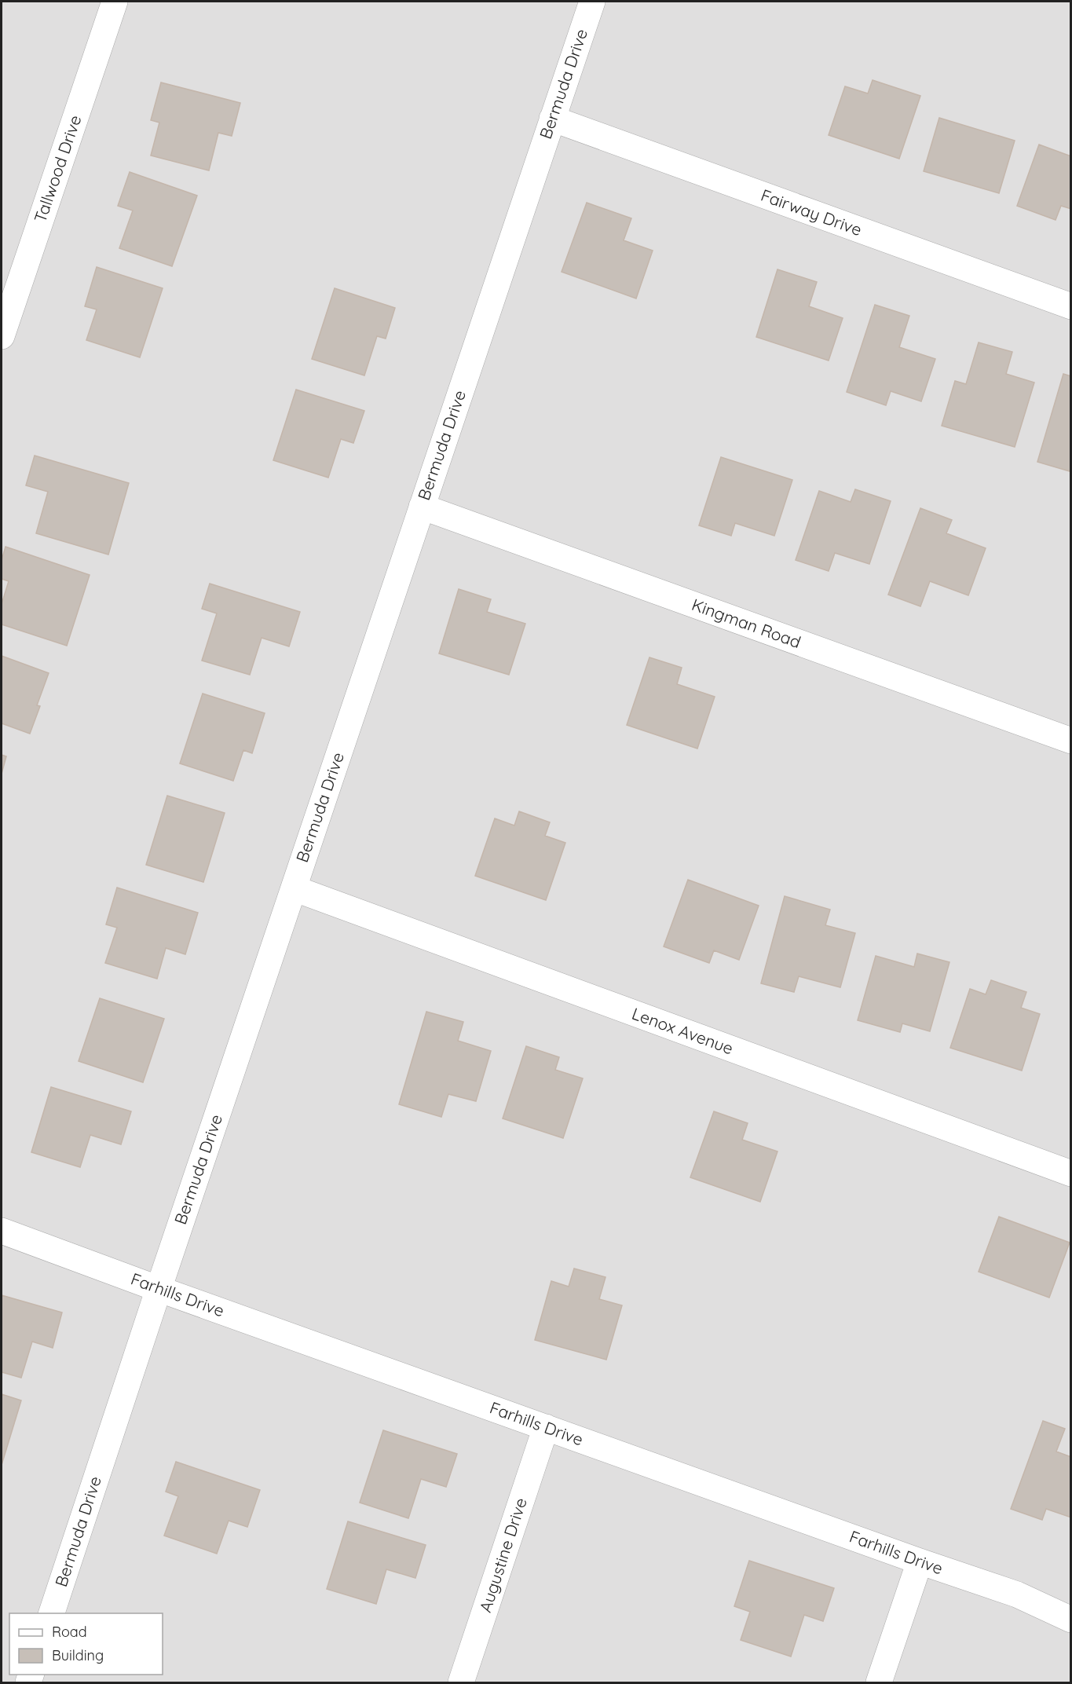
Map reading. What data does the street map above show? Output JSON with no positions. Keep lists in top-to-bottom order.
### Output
{
  "streets": {
    "street": [
      "Bermuda Drive",
      "Tallwood Drive",
      "Fairway Drive",
      "Kingman Road",
      "Lenox Avenue",
      "Farhills Drive",
      "Augustine Drive"
    ]
  },
  "crossings": [
    ["Bermuda Drive", "Fairway Drive"],
    ["Bermuda Drive", "Kingman Road"],
    ["Bermuda Drive", "Lenox Avenue"],
    ["Bermuda Drive", "Farhills Drive"],
    ["Farhills Drive", "Augustine Drive"]
  ],
  "legend": ["Road", "Building"]
}
